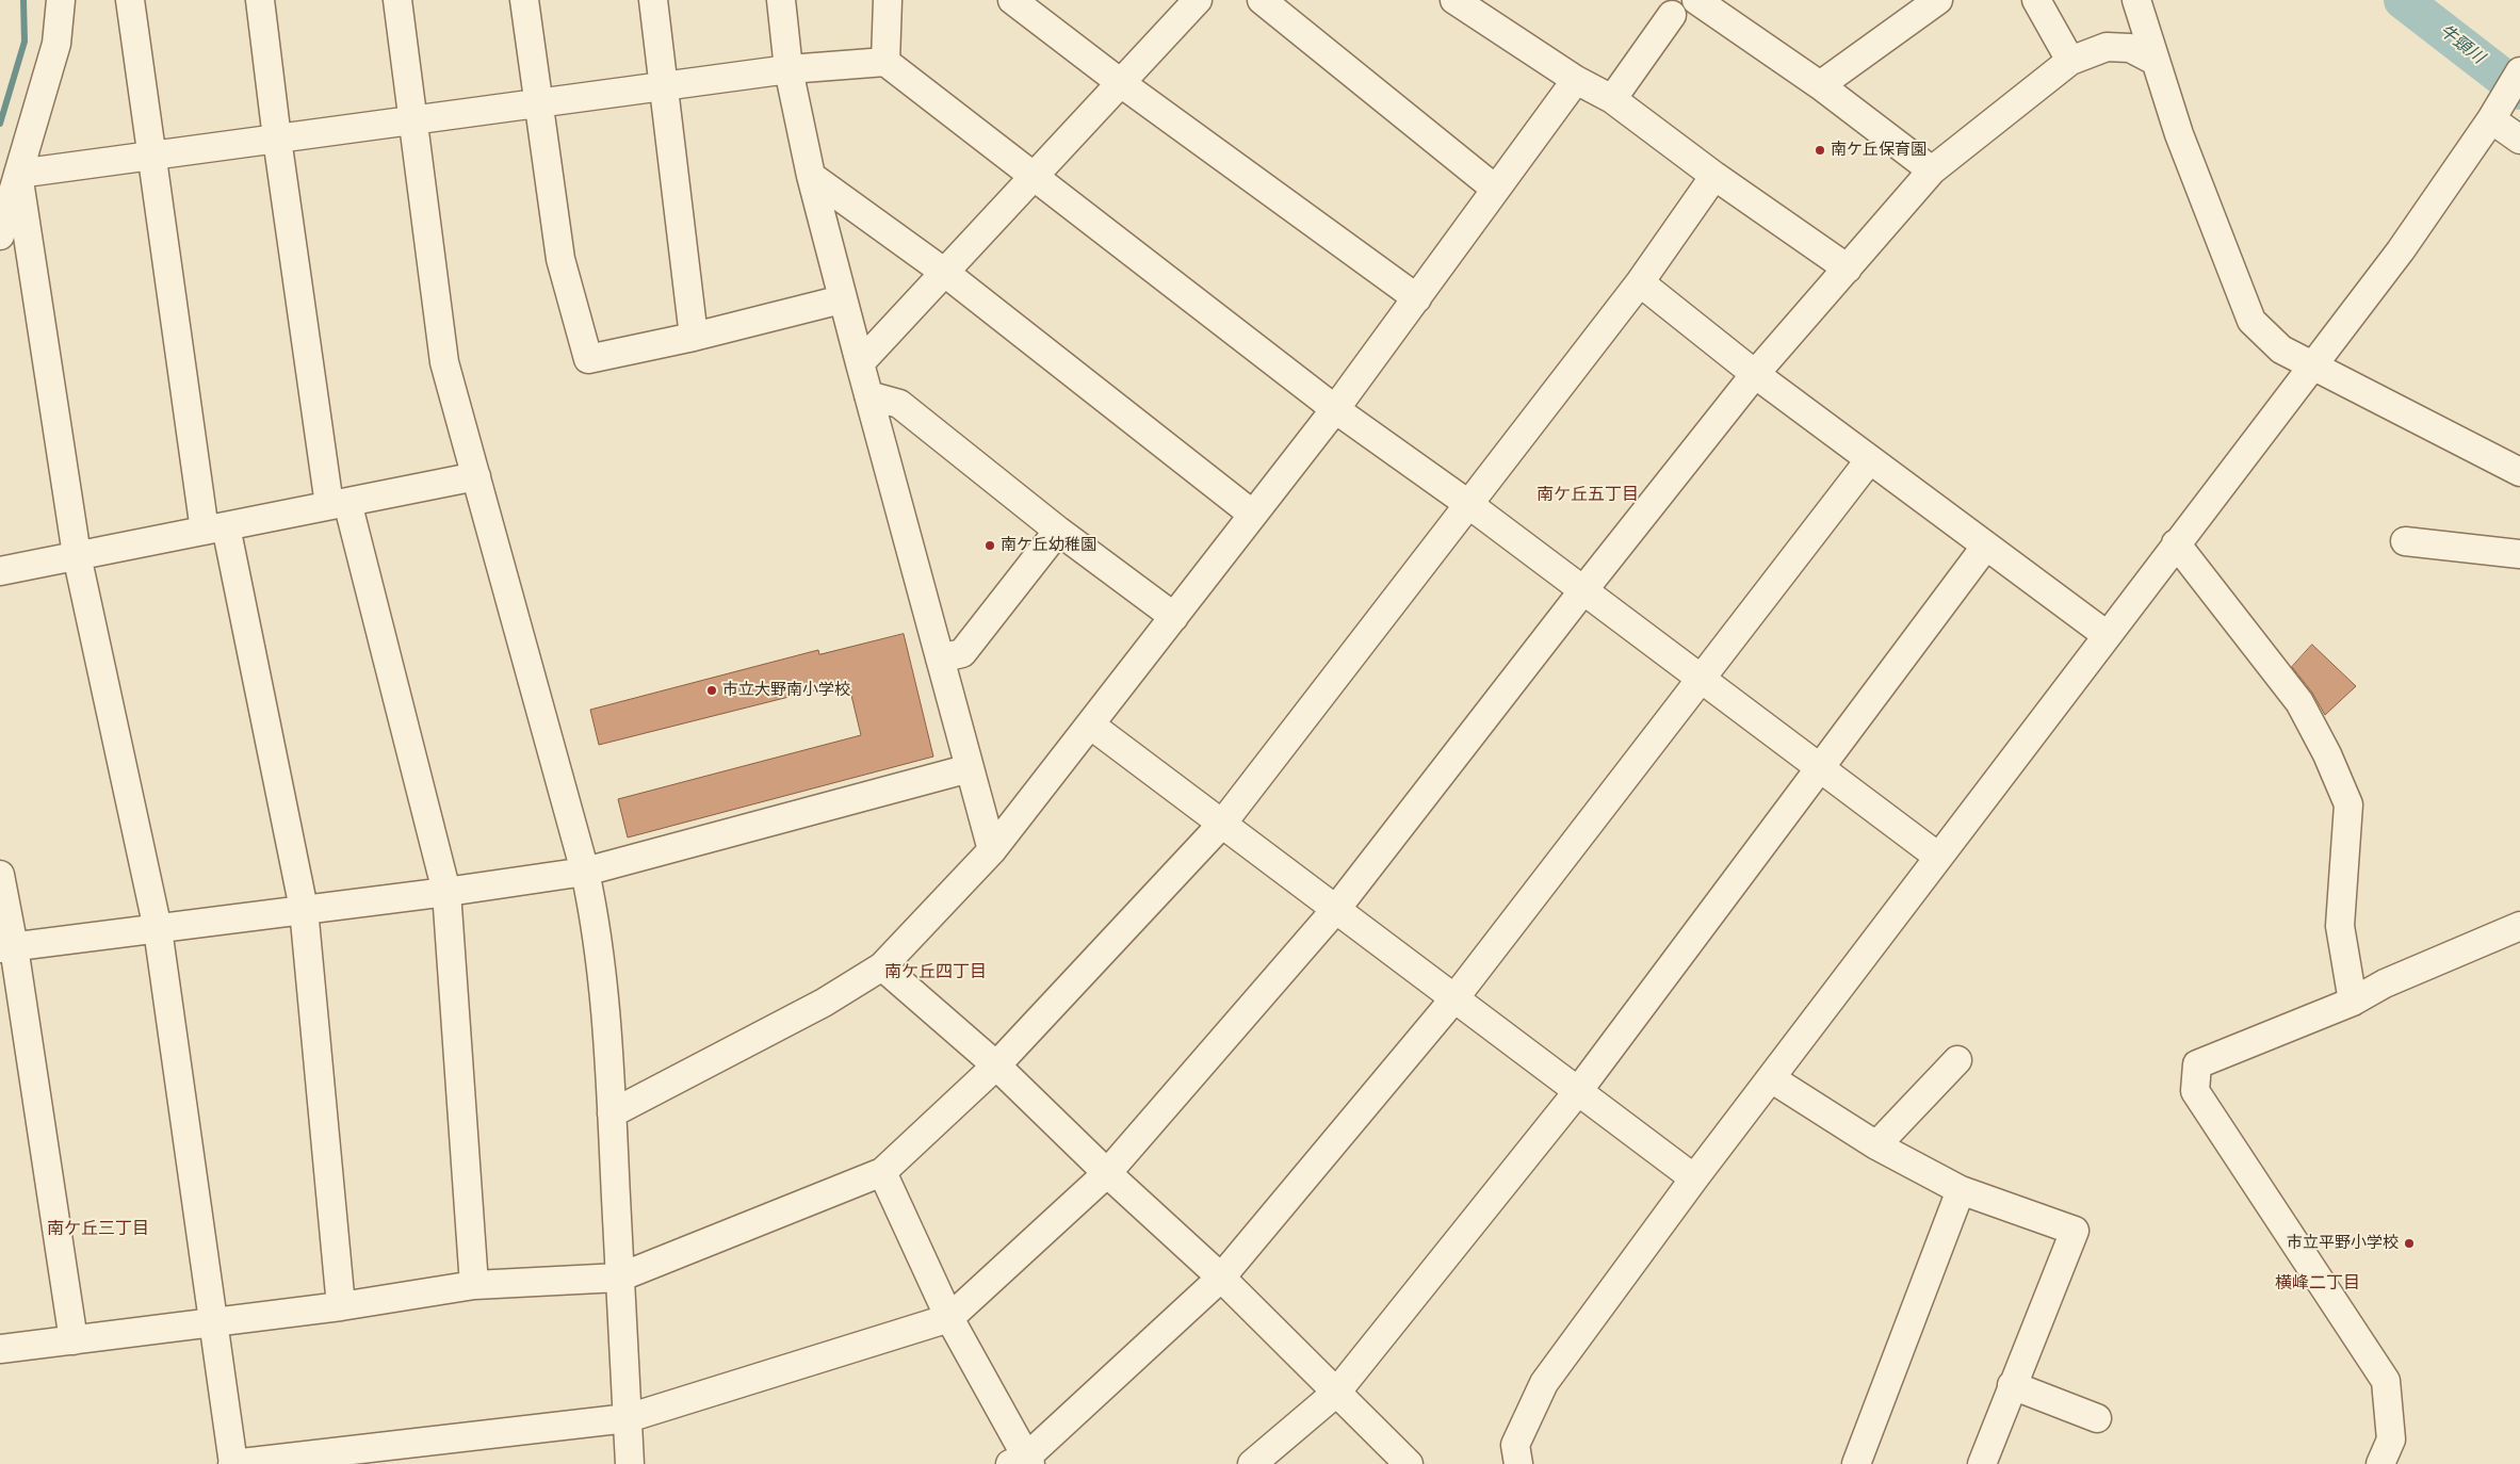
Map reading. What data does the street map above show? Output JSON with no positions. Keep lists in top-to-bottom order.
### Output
{
  "districts": [
    "南ケ丘五丁目",
    "南ケ丘四丁目",
    "南ケ丘三丁目",
    "横峰二丁目"
  ],
  "water": ["牛頸川"],
  "places": [
    "南ケ丘保育園",
    "南ケ丘幼稚園",
    "市立大野南小学校",
    "市立平野小学校"
  ]
}
